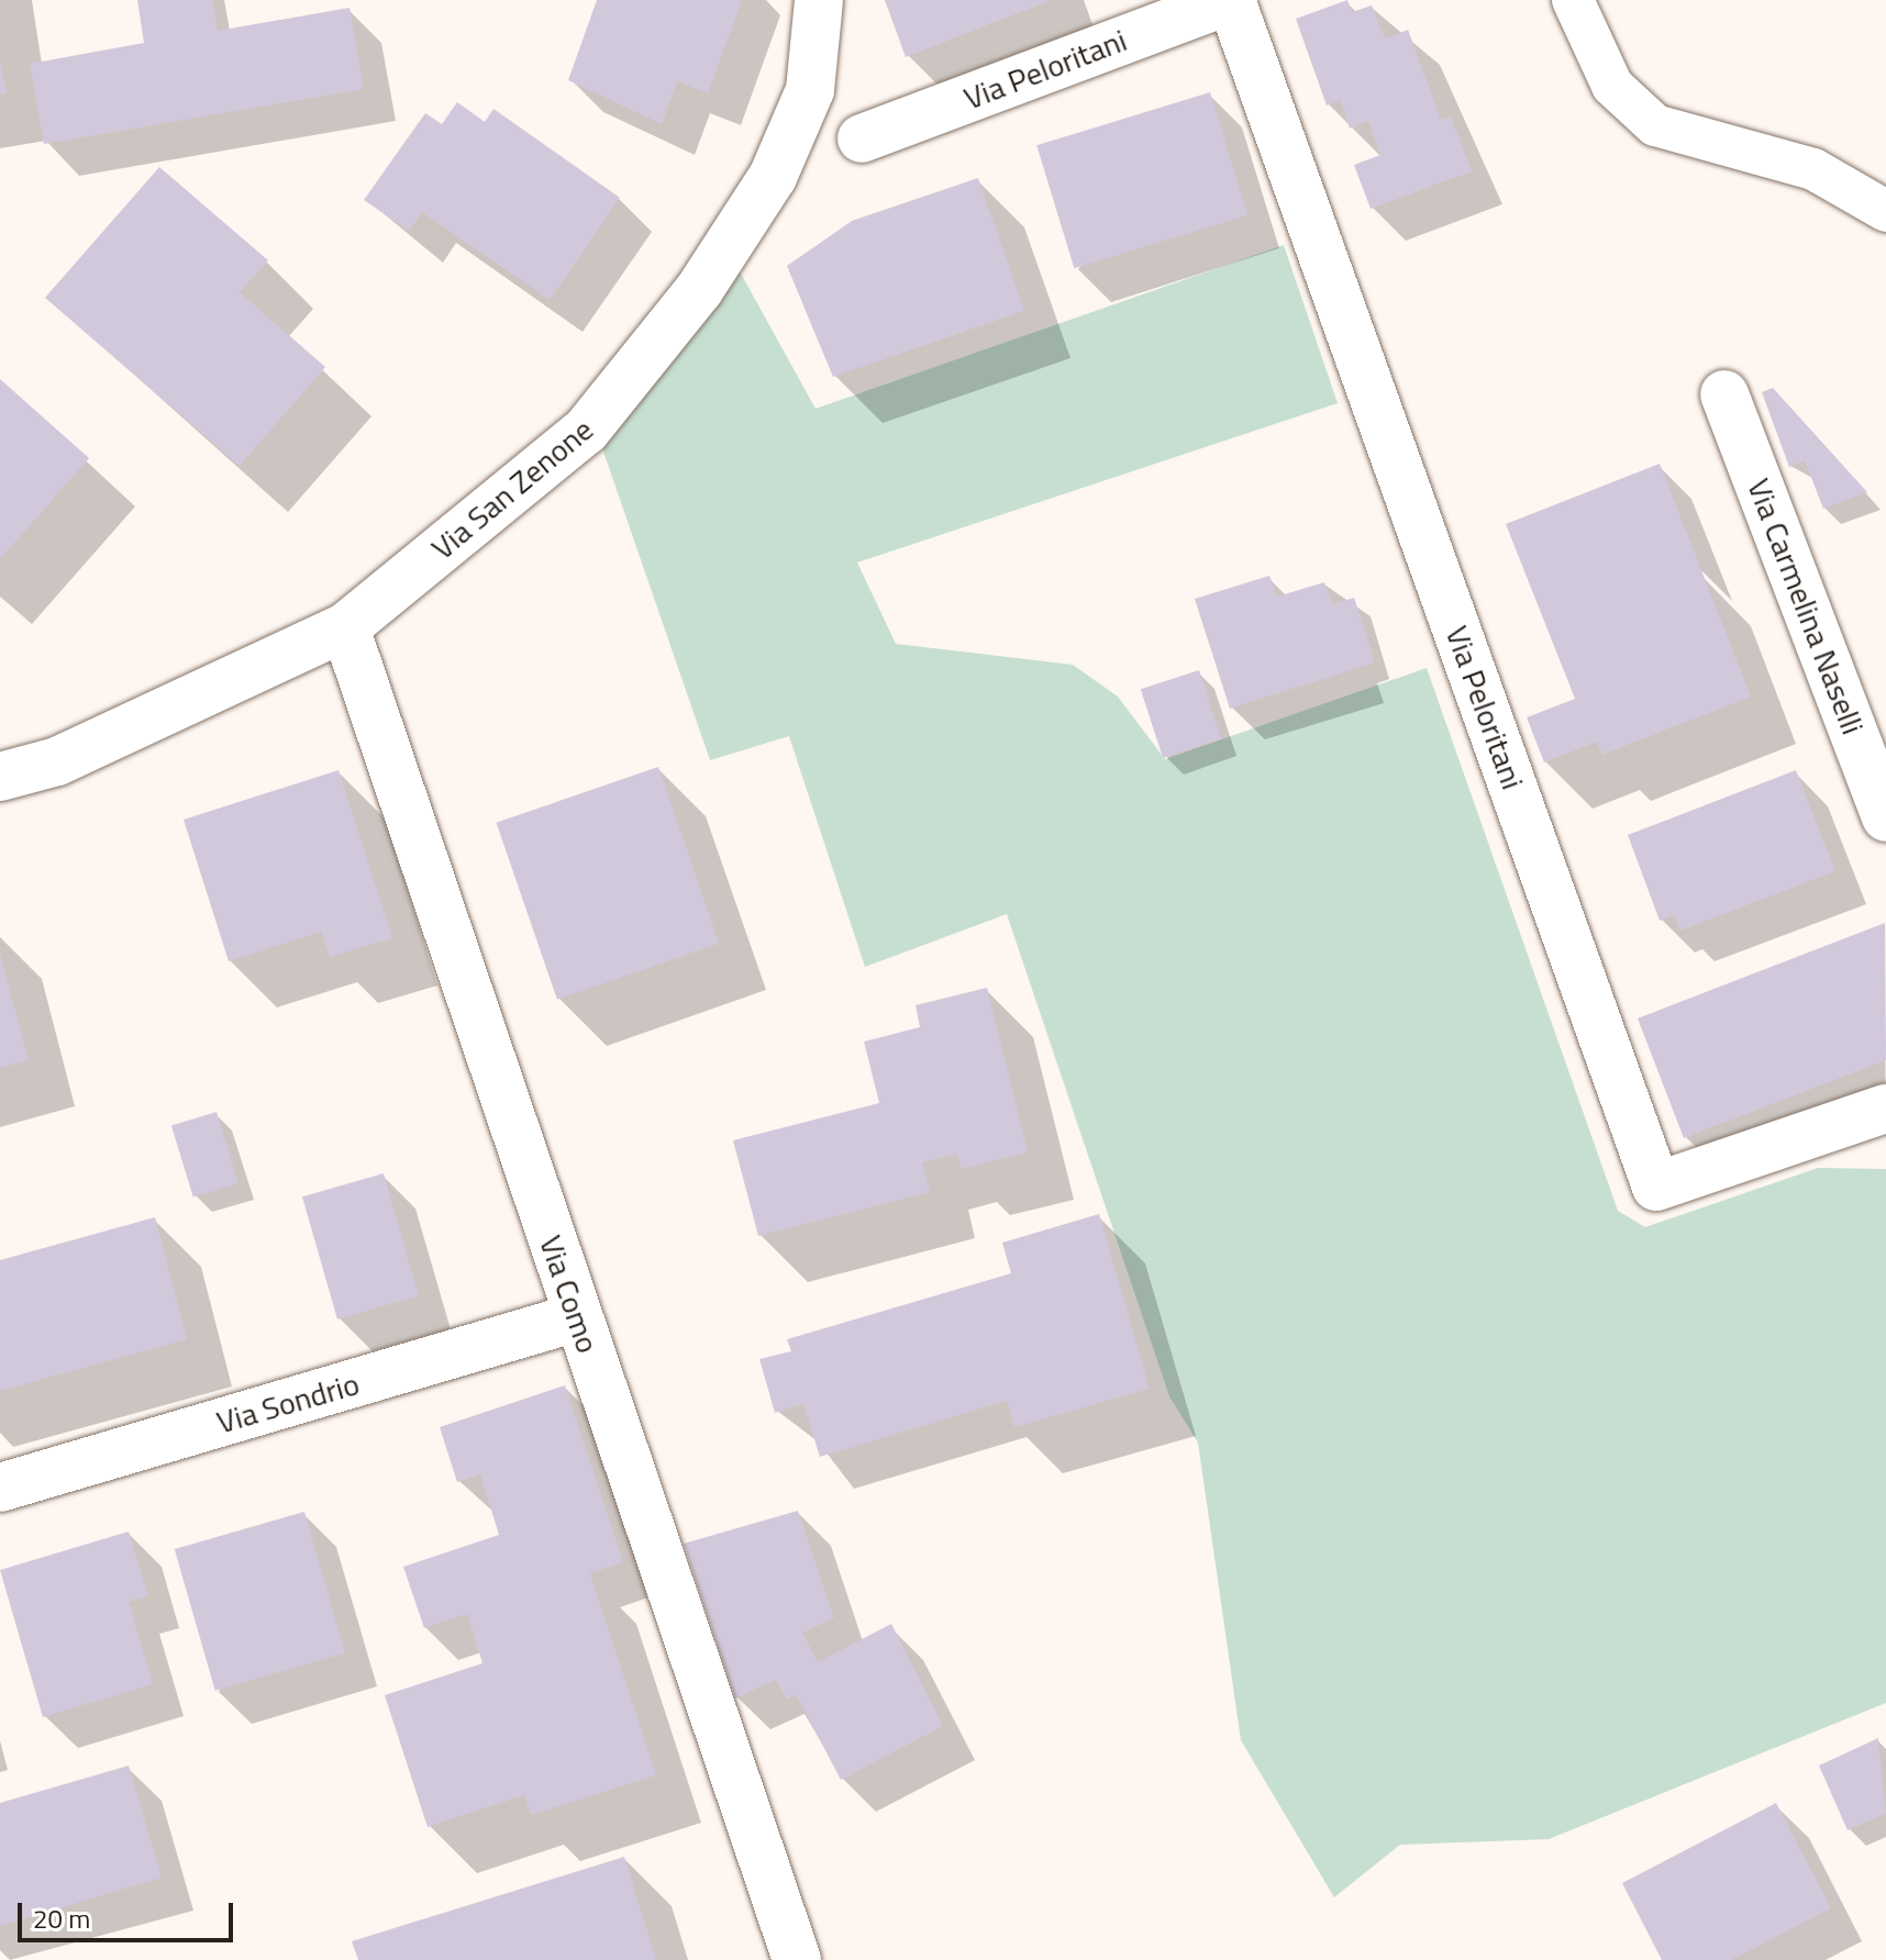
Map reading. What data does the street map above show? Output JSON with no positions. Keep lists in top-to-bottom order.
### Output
{
  "streets": {
    "street": [
      "Via Peloritani",
      "Via San Zenone",
      "Via Carmelina Naselli",
      "Via Como",
      "Via Sondrio"
    ]
  },
  "crossings": [
    ["Via San Zenone", "Via Como"],
    ["Via Como", "Via Sondrio"]
  ],
  "scale_bar": "20 m"
}
